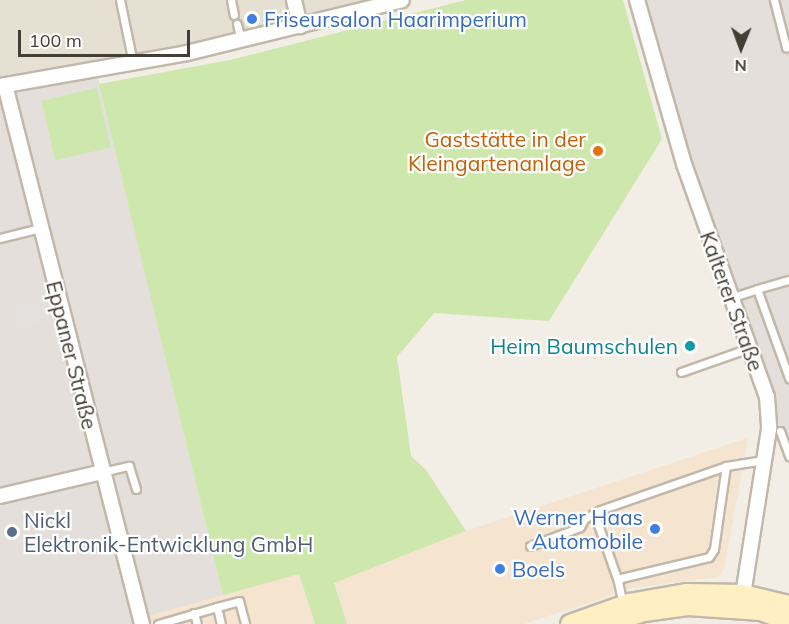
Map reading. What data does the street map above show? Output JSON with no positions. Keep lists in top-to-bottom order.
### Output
{
  "streets": {
    "street": ["Kalterer Straße", "Eppaner Straße"]
  },
  "places": [
    "Friseursalon Haarimperium",
    "Gaststätte in der Kleingartenanlage",
    "Heim Baumschulen",
    "Werner Haas Automobile",
    "Nickl Elektronik-Entwicklung GmbH",
    "Boels"
  ],
  "scale_bar": "100 m",
  "north": "bottom"
}
